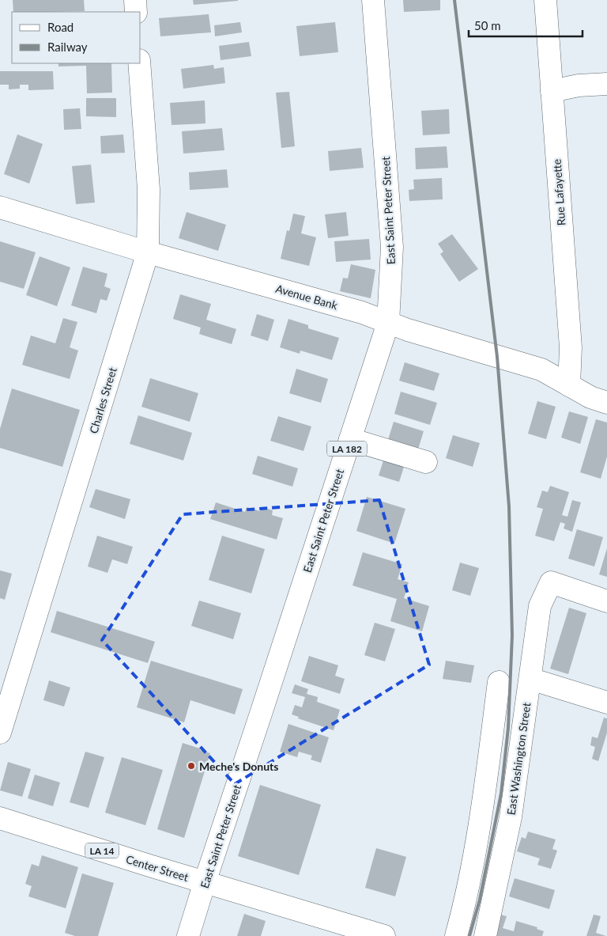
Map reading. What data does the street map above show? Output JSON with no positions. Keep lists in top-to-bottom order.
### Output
{
  "streets": {
    "street": [
      "Rue Lafayette",
      "East Saint Peter Street",
      "Avenue Bank",
      "Charles Street",
      "LA 182",
      "East Washington Street",
      "LA 14",
      "Center Street"
    ]
  },
  "crossings": [
    ["Rue Lafayette", "Avenue Bank"],
    ["East Saint Peter Street", "Avenue Bank"],
    ["East Saint Peter Street", "Center Street"],
    ["Avenue Bank", "Charles Street"]
  ],
  "places": ["Meche's Donuts"],
  "legend": ["Road", "Railway"],
  "scale_bar": "50 m"
}
